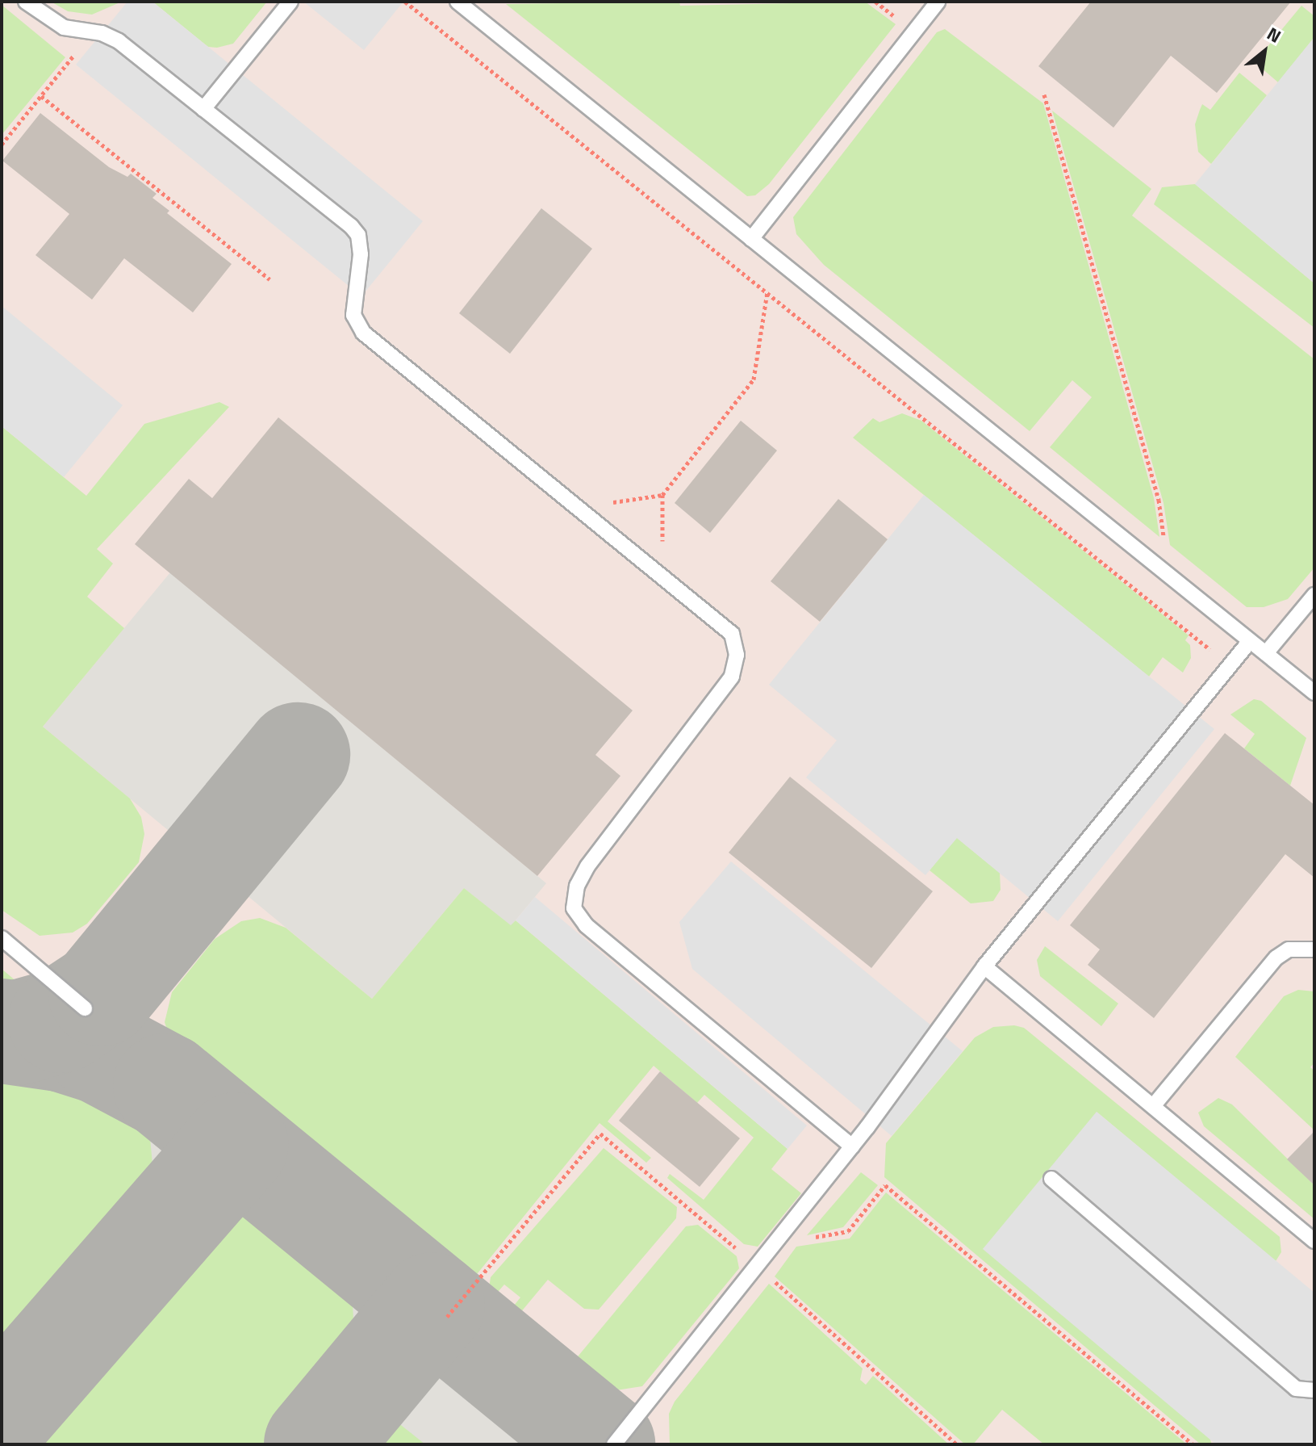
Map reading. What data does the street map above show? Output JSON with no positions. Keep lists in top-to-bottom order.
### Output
{
  "north": "top right"
}
